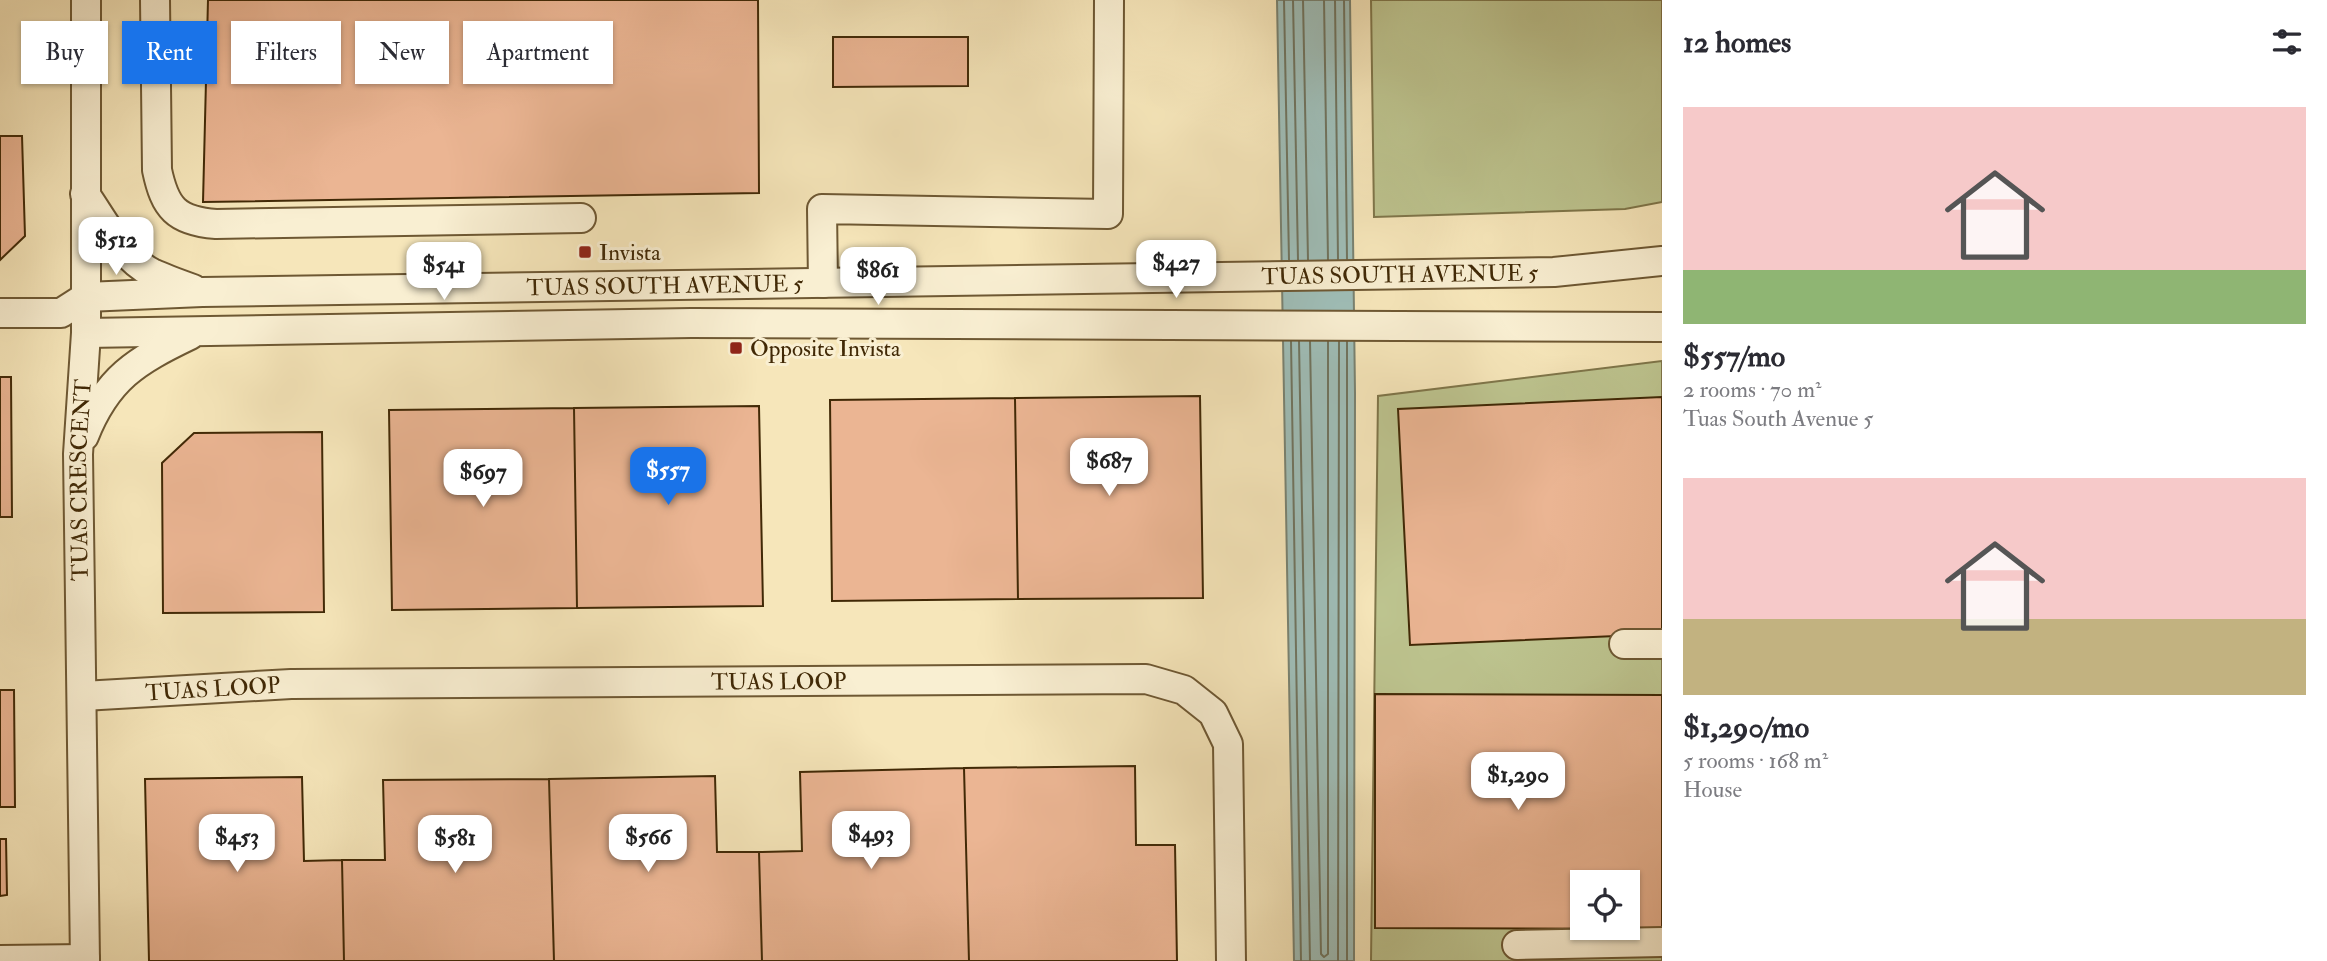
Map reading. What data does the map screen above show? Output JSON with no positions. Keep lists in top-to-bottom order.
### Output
{
  "streets": {
    "street": ["TUAS SOUTH AVENUE 5", "TUAS CRESCENT", "TUAS LOOP"]
  },
  "crossings": [
    ["TUAS SOUTH AVENUE 5", "TUAS CRESCENT"],
    ["TUAS CRESCENT", "TUAS LOOP"]
  ],
  "places": {
    "transit": ["Invista", "Opposite Invista"]
  },
  "page": {
    "heading": "12 homes",
    "chip": [
      "Buy",
      "Rent",
      "Filters",
      "New",
      "Apartment"
    ],
    "list": [
      {
        "name": "$557/mo",
        "note": "2 rooms · 70 m² · Tuas South Avenue 5"
      },
      {
        "name": "$1,290/mo",
        "note": "5 rooms · 168 m² · House"
      }
    ],
    "price": [
      "$512",
      "$427",
      "$541",
      "$861",
      "$687",
      "$557",
      "$697",
      "$1,290",
      "$493",
      "$453",
      "$566",
      "$581"
    ]
  }
}
